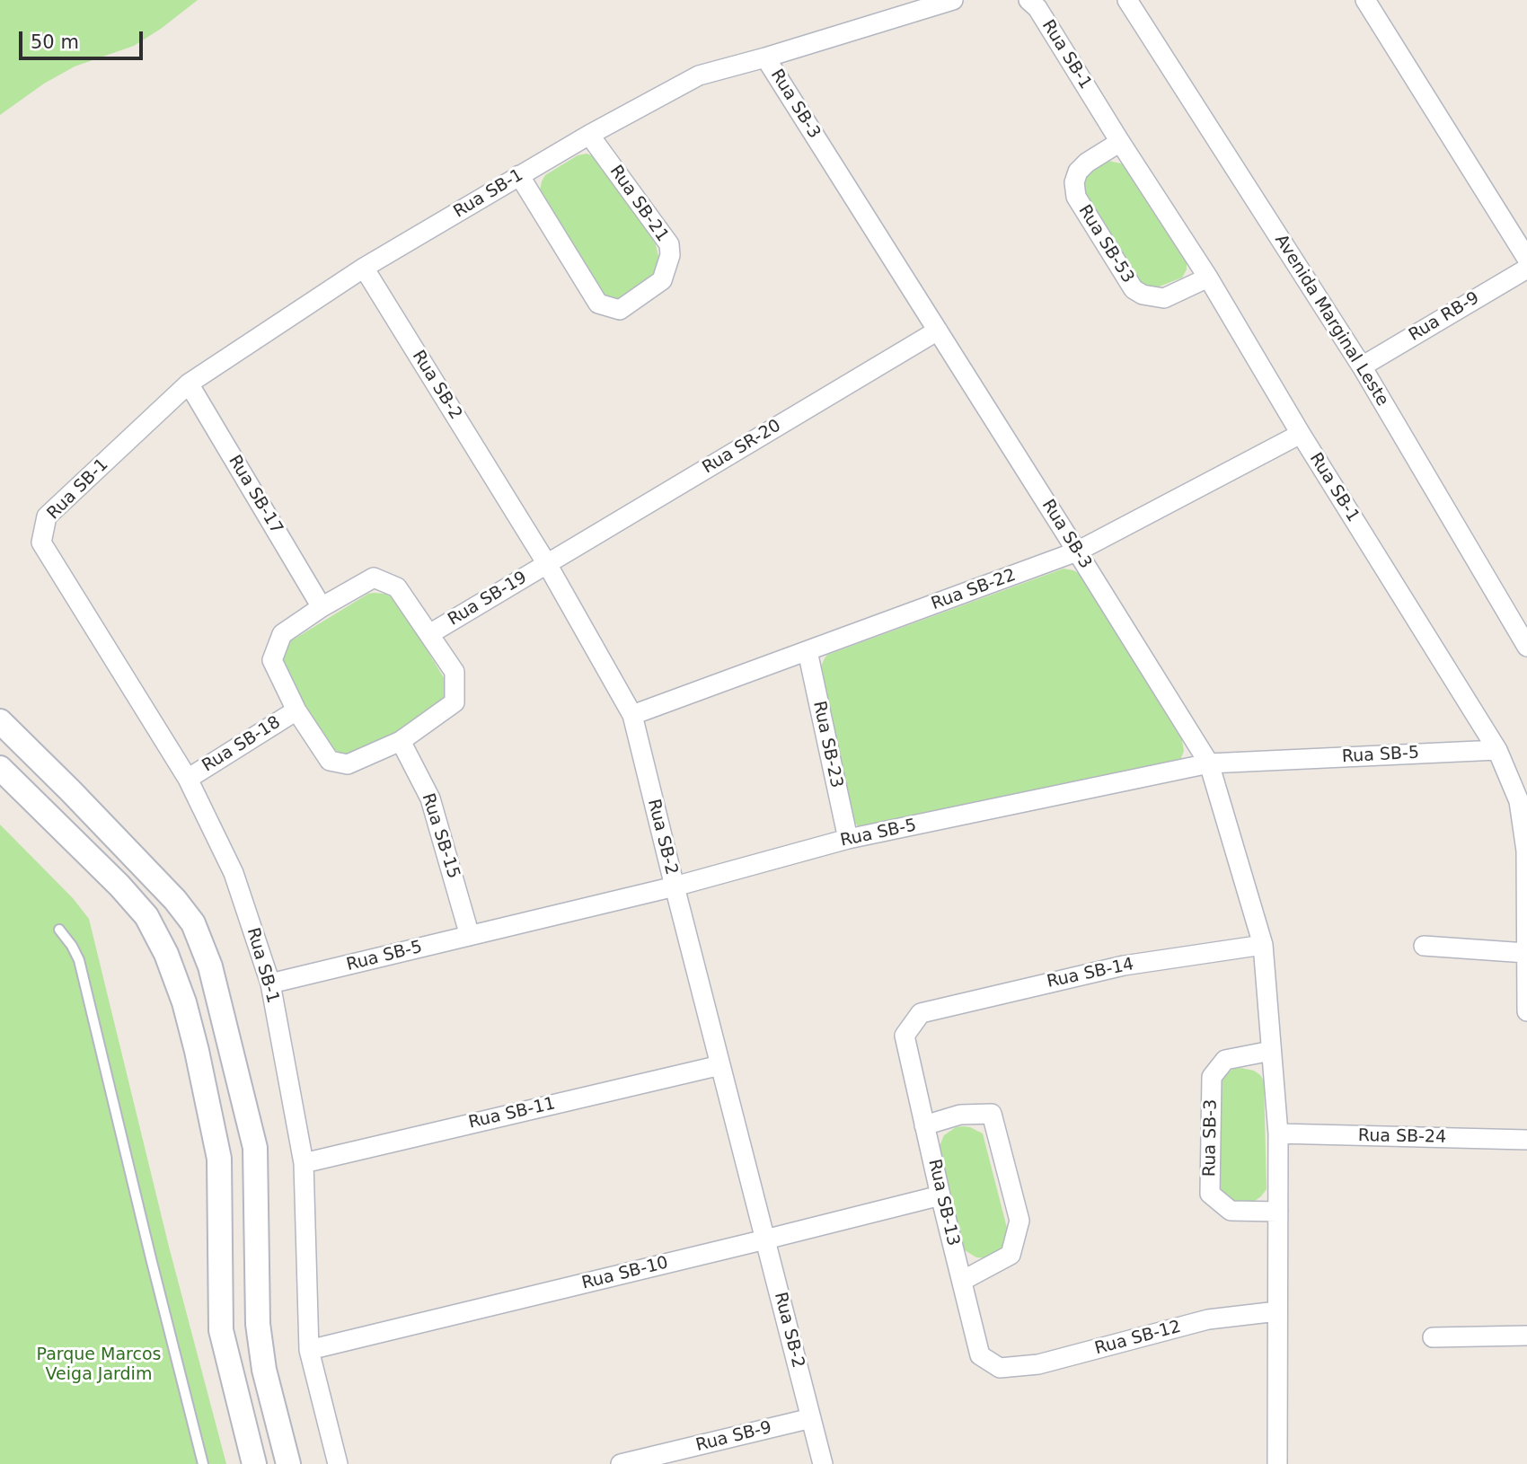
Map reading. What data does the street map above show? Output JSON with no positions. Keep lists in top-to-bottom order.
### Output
{
  "streets": {
    "street": [
      "Rua SB-1",
      "Rua SB-3",
      "Rua SB-21",
      "Rua SB-53",
      "Rua RB-9",
      "Avenida Marginal Leste",
      "Rua SB-2",
      "Rua SR-20",
      "Rua SB-17",
      "Rua SB-22",
      "Rua SB-19",
      "Rua SB-18",
      "Rua SB-23",
      "Rua SB-5",
      "Rua SB-15",
      "Rua SB-14",
      "Rua SB-11",
      "Rua SB-24",
      "Rua SB-13",
      "Rua SB-10",
      "Rua SB-12",
      "Rua SB-9"
    ]
  },
  "crossings": [
    ["Rua SB-1", "Rua SB-3"],
    ["Rua SB-1", "Rua SB-21"],
    ["Rua SB-1", "Rua SB-53"],
    ["Rua SB-1", "Rua SB-2"],
    ["Rua SB-1", "Rua SB-17"],
    ["Rua SB-1", "Rua SB-22"],
    ["Rua SB-1", "Rua SB-18"],
    ["Rua SB-1", "Rua SB-5"],
    ["Rua SB-1", "Rua SB-11"],
    ["Rua SB-1", "Rua SB-10"],
    ["Rua SB-3", "Rua SR-20"],
    ["Rua SB-3", "Rua SB-22"],
    ["Rua SB-3", "Rua SB-5"],
    ["Rua SB-3", "Rua SB-14"],
    ["Rua SB-3", "Rua SB-24"],
    ["Rua SB-3", "Rua SB-12"],
    ["Rua RB-9", "Avenida Marginal Leste"],
    ["Rua SB-2", "Rua SR-20"],
    ["Rua SB-2", "Rua SB-22"],
    ["Rua SB-2", "Rua SB-19"],
    ["Rua SB-2", "Rua SB-5"],
    ["Rua SB-2", "Rua SB-11"],
    ["Rua SB-2", "Rua SB-10"],
    ["Rua SB-2", "Rua SB-9"],
    ["Rua SR-20", "Rua SB-19"],
    ["Rua SB-17", "Rua SB-19"],
    ["Rua SB-17", "Rua SB-18"],
    ["Rua SB-17", "Rua SB-15"],
    ["Rua SB-22", "Rua SB-23"],
    ["Rua SB-19", "Rua SB-18"],
    ["Rua SB-19", "Rua SB-15"],
    ["Rua SB-18", "Rua SB-15"],
    ["Rua SB-23", "Rua SB-5"],
    ["Rua SB-5", "Rua SB-15"],
    ["Rua SB-14", "Rua SB-13"],
    ["Rua SB-13", "Rua SB-10"],
    ["Rua SB-13", "Rua SB-12"]
  ],
  "parks": ["Parque Marcos Veiga Jardim"],
  "scale_bar": "50 m"
}
